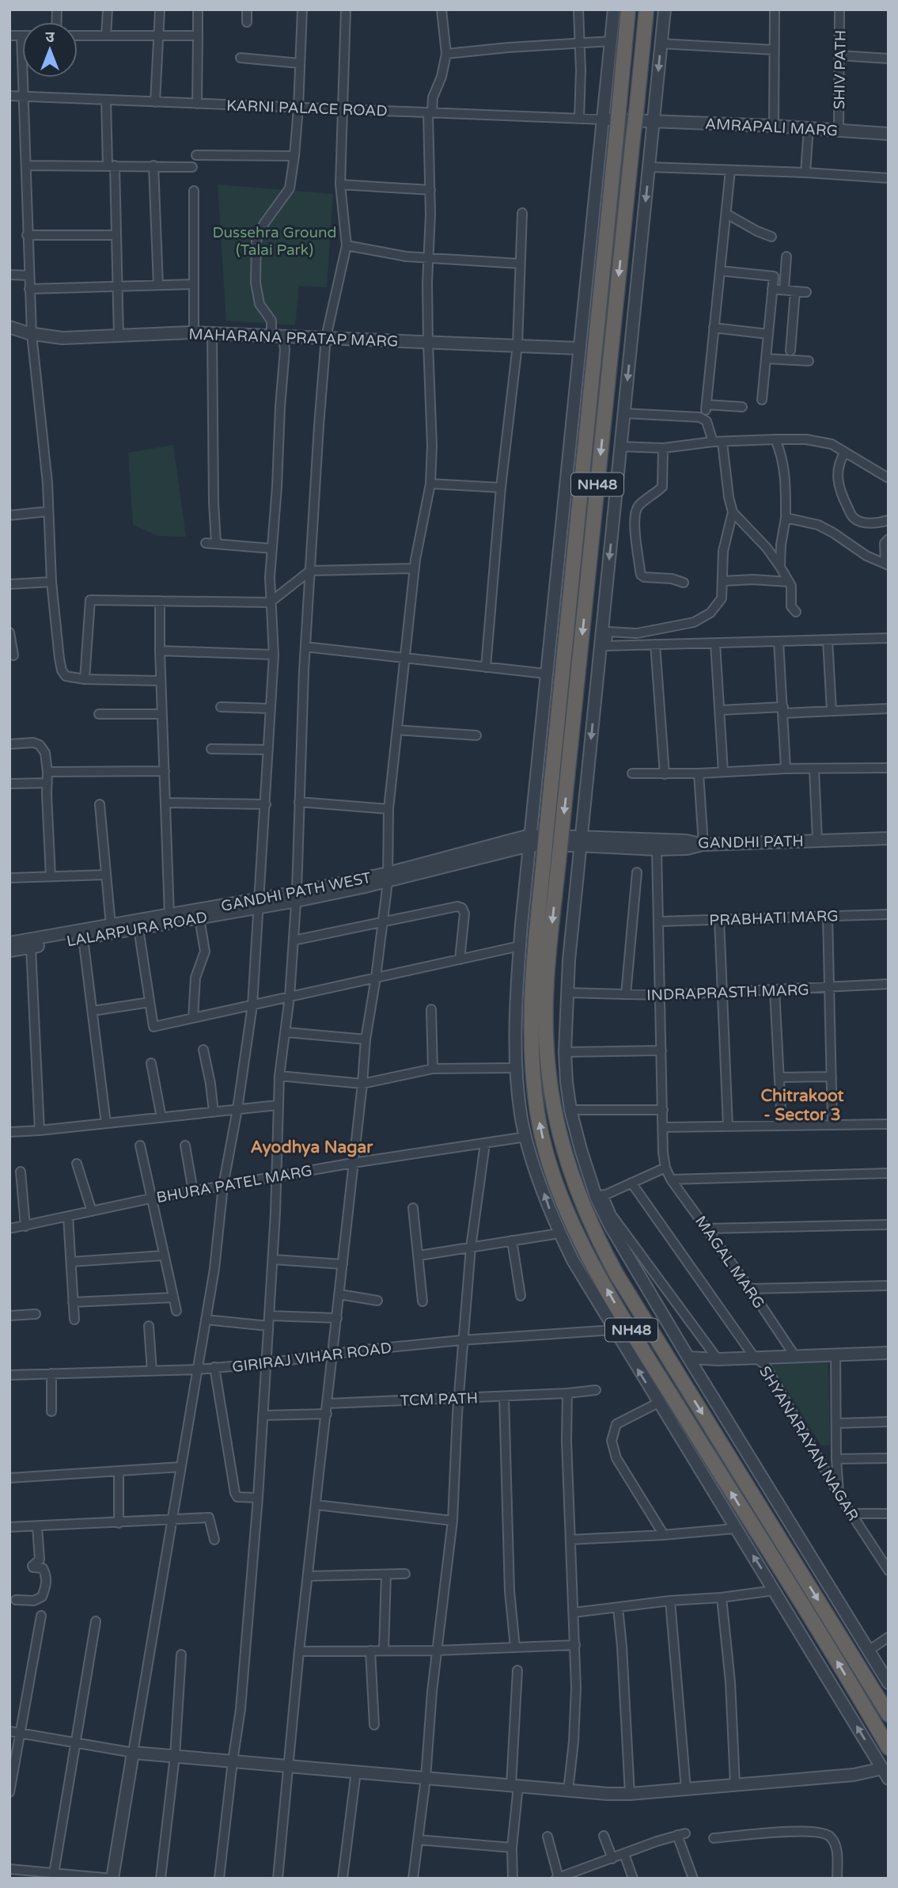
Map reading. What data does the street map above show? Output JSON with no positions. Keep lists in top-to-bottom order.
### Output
{
  "streets": {
    "highway": ["NH48"],
    "street": [
      "SHIV PATH",
      "KARNI PALACE ROAD",
      "AMRAPALI MARG",
      "MAHARANA PRATAP MARG",
      "GANDHI PATH",
      "GANDHI PATH WEST",
      "PRABHATI MARG",
      "LALARPURA ROAD",
      "INDRAPRASTH MARG",
      "BHURA PATEL MARG",
      "MAGAL MARG",
      "GIRIRAJ VIHAR ROAD",
      "TCM PATH",
      "SHYANARAYAN NAGAR"
    ]
  },
  "crossings": [
    ["SHIV PATH", "AMRAPALI MARG"],
    ["KARNI PALACE ROAD", "AMRAPALI MARG"],
    ["GANDHI PATH WEST", "LALARPURA ROAD"]
  ],
  "districts": ["Chitrakoot - Sector 3", "Ayodhya Nagar"],
  "parks": ["Dussehra Ground (Talai Park)"],
  "north": "top"
}
